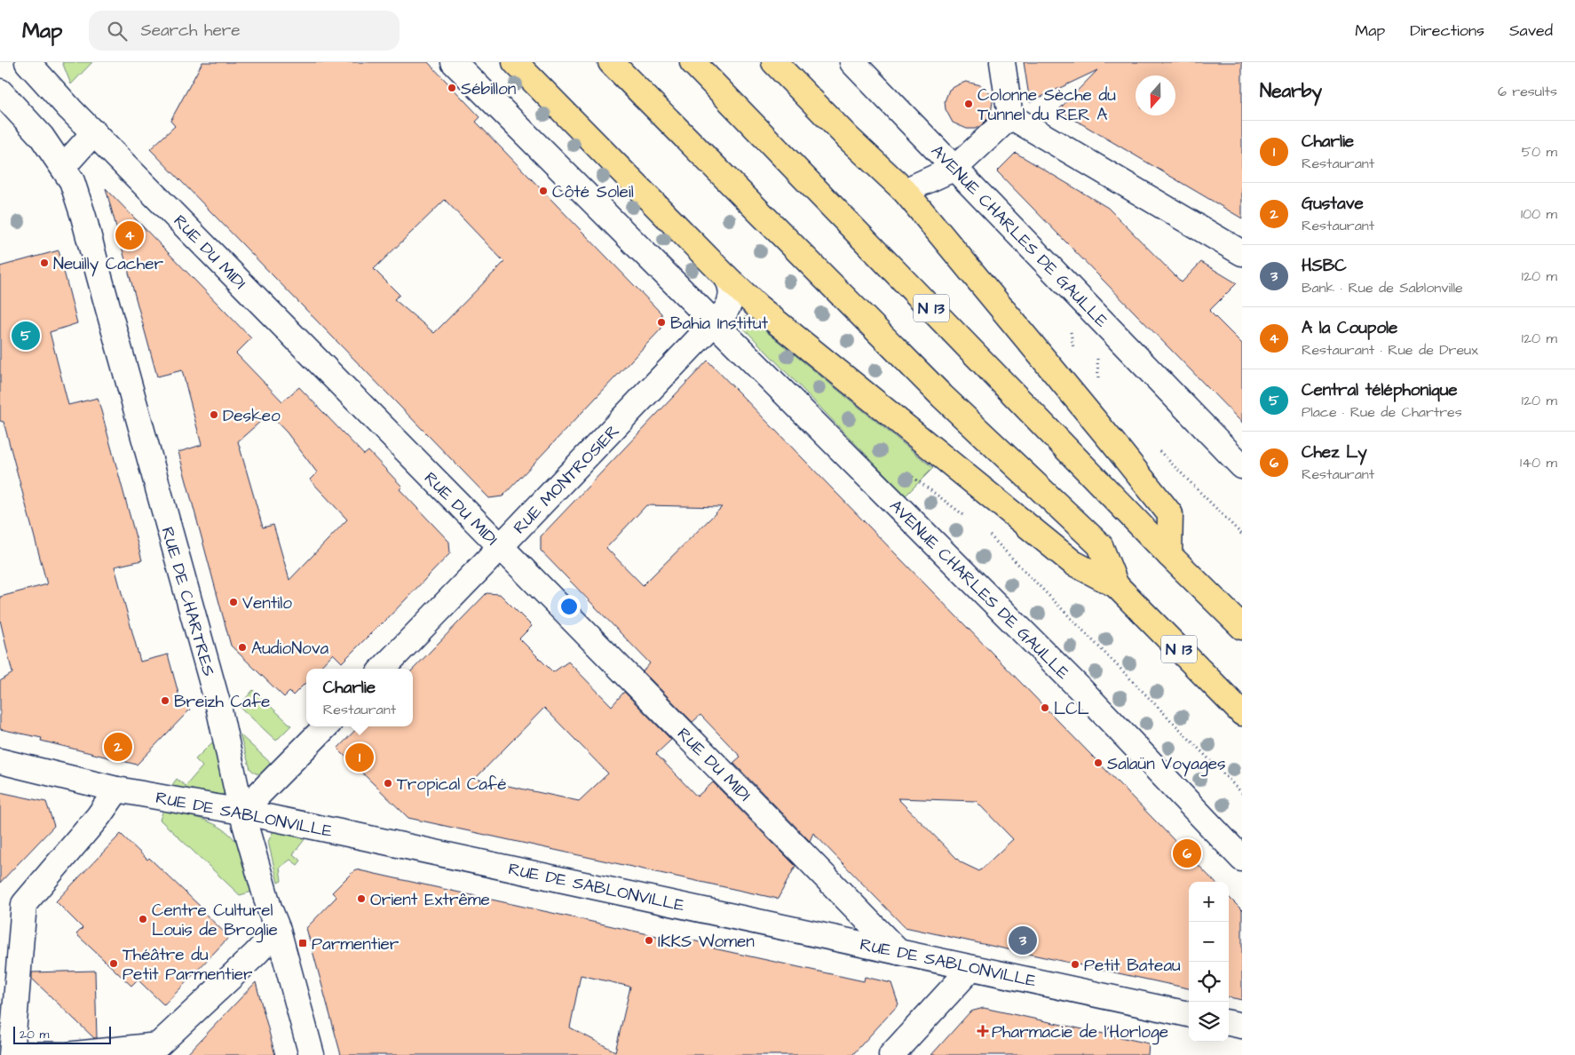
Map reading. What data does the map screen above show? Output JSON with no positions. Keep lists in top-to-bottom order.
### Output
{
  "streets": {
    "main road": ["N 13"],
    "street": [
      "AVENUE CHARLES DE GAULLE",
      "RUE DU MIDI",
      "RUE MONTROSIER",
      "RUE DE CHARTRES",
      "RUE DE SABLONVILLE"
    ]
  },
  "crossings": [
    ["AVENUE CHARLES DE GAULLE", "RUE MONTROSIER"],
    ["RUE DU MIDI", "RUE MONTROSIER"],
    ["RUE DU MIDI", "RUE DE SABLONVILLE"],
    ["RUE DE CHARTRES", "RUE DE SABLONVILLE"]
  ],
  "places": {
    "other": [
      "Sébillon",
      "Colonne Sèche du Tunnel du RER A",
      "Côté Soleil",
      "Neuilly Cacher",
      "Bahia Institut",
      "Deskeo",
      "Ventilo",
      "AudioNova",
      "Breizh Cafe",
      "LCL",
      "Salaün Voyages",
      "Tropical Café",
      "Orient Extrême",
      "Centre Culturel Louis de Broglie",
      "IKKS Women",
      "Théâtre du Petit Parmentier",
      "Petit Bateau"
    ],
    "transit": ["Parmentier"],
    "health": ["Pharmacie de l'Horloge"]
  },
  "scale_bar": "20 m",
  "north": "bottom",
  "page": {
    "header": "Map",
    "search": "Search here",
    "nav": ["Map", "Directions", "Saved"],
    "heading": ["Nearby", "6 results"],
    "list": [
      {
        "mark": "1",
        "name": "Charlie",
        "note": "Restaurant",
        "value": "50 m"
      },
      {
        "mark": "2",
        "name": "Gustave",
        "note": "Restaurant",
        "value": "100 m"
      },
      {
        "mark": "3",
        "name": "HSBC",
        "note": "Bank · Rue de Sablonville",
        "value": "120 m"
      },
      {
        "mark": "4",
        "name": "A la Coupole",
        "note": "Restaurant · Rue de Dreux",
        "value": "120 m"
      },
      {
        "mark": "5",
        "name": "Central téléphonique",
        "note": "Place · Rue de Chartres",
        "value": "120 m"
      },
      {
        "mark": "6",
        "name": "Chez Ly",
        "note": "Restaurant",
        "value": "140 m"
      }
    ],
    "pins": [
      "4",
      "5",
      "2",
      "1",
      "6",
      "3"
    ],
    "popup": ["Charlie", "Restaurant"],
    "map_buttons": ["+", "−"],
    "scale": "20 m"
  }
}
